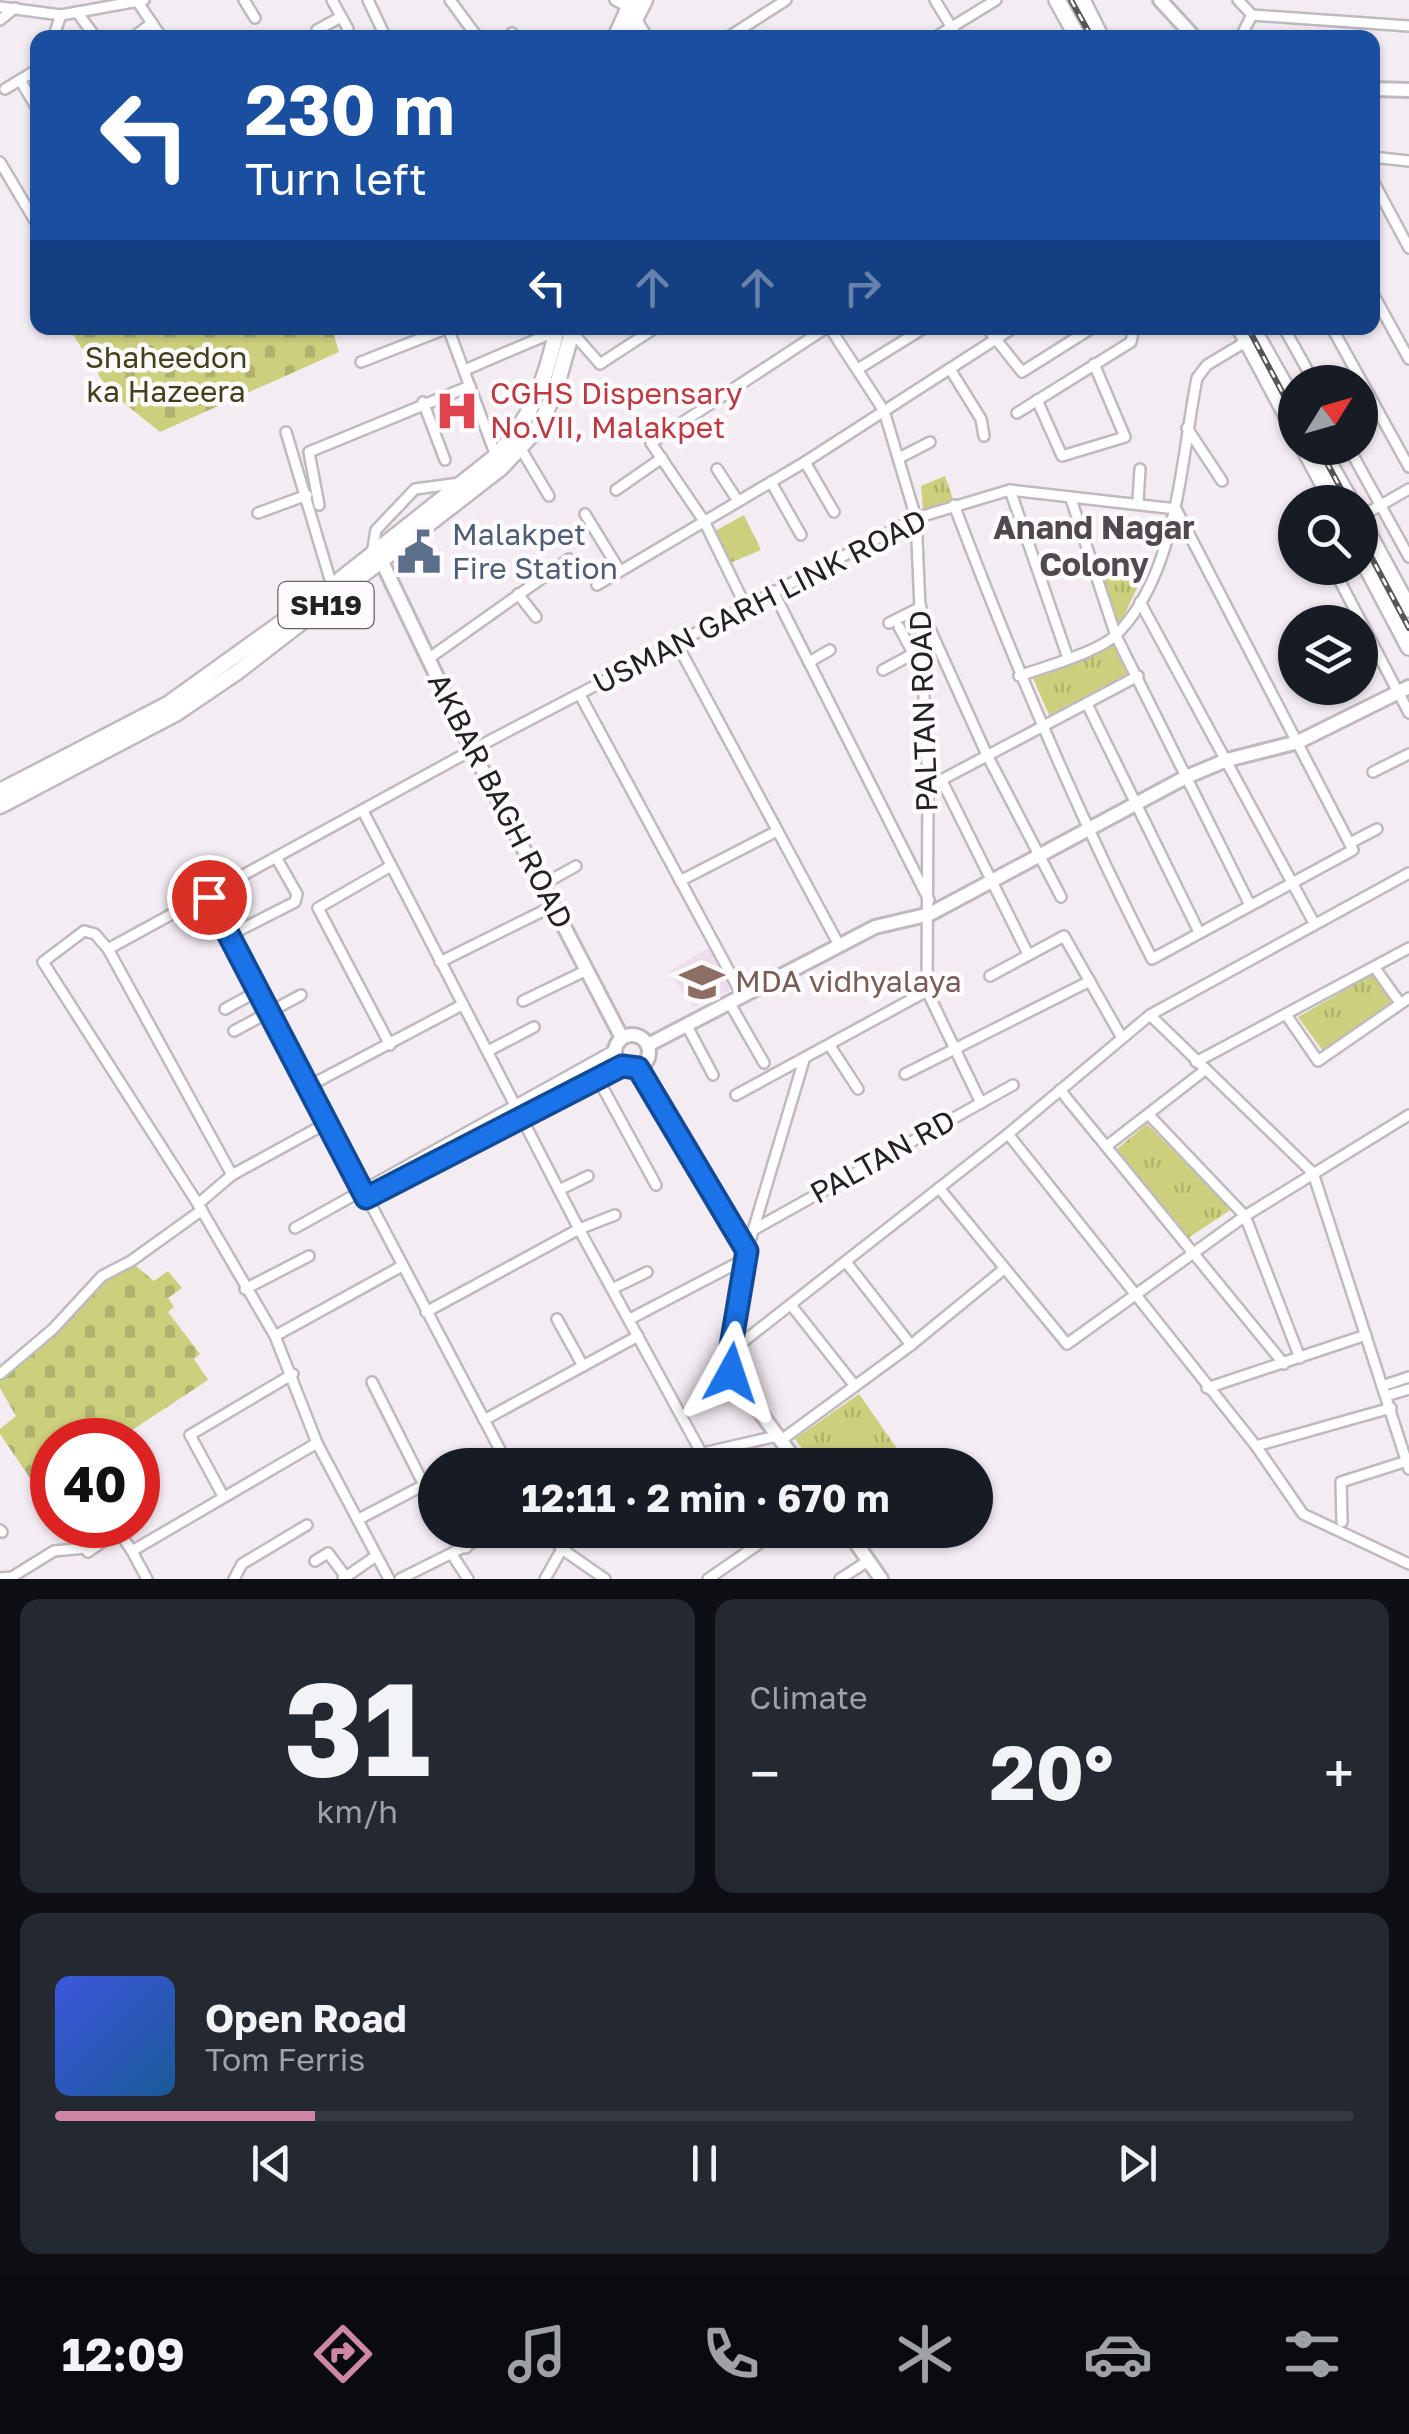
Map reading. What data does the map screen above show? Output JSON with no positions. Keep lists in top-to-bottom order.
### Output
{
  "streets": {
    "main road": ["SH19"],
    "street": [
      "USMAN GARH LINK ROAD",
      "PALTAN ROAD",
      "AKBAR BAGH ROAD",
      "PALTAN RD"
    ]
  },
  "crossings": [
    ["USMAN GARH LINK ROAD", "PALTAN ROAD"],
    ["USMAN GARH LINK ROAD", "AKBAR BAGH ROAD"],
    ["SH19", "AKBAR BAGH ROAD"],
    ["PALTAN ROAD", "PALTAN RD"]
  ],
  "districts": ["Anand Nagar Colony"],
  "parks": ["Shaheedon ka Hazeera"],
  "places": {
    "hospital": ["CGHS Dispensary No.VII, Malakpet"],
    "public building": ["Malakpet Fire Station"],
    "school or university": ["MDA vidhyalaya"]
  },
  "north": "top right",
  "page": {
    "turn": ["230 m", "Turn left"],
    "limit": "40",
    "trip": "12:11 · 2 min · 670 m",
    "tile": [
      ["31", "km/h"],
      "Climate"
    ],
    "heat": ["−", "20°", "+"],
    "song": ["Open Road", "Tom Ferris"],
    "tabs": "12:09"
  }
}
